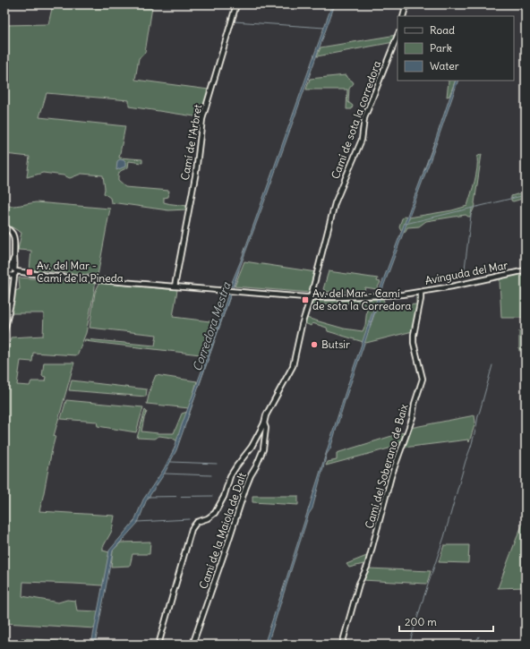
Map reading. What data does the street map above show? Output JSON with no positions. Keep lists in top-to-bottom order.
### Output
{
  "streets": {
    "street": [
      "Camí de sota la corredora",
      "Camí de l'Arbret",
      "Avinguda del Mar",
      "Camí del Soberano de Baix",
      "Camí de la Maiola de Dalt"
    ]
  },
  "crossings": [
    ["Camí de sota la corredora", "Avinguda del Mar"],
    ["Camí de sota la corredora", "Camí de la Maiola de Dalt"],
    ["Camí de l'Arbret", "Avinguda del Mar"],
    ["Avinguda del Mar", "Camí del Soberano de Baix"]
  ],
  "water": ["Corredora Mestra"],
  "places": {
    "transit": ["Av. del Mar - Camí de la Pineda", "Av. del Mar - Camí de sota la Corredora"],
    "other": ["Butsir"]
  },
  "legend": ["Road", "Park", "Water"],
  "scale_bar": "200 m"
}
